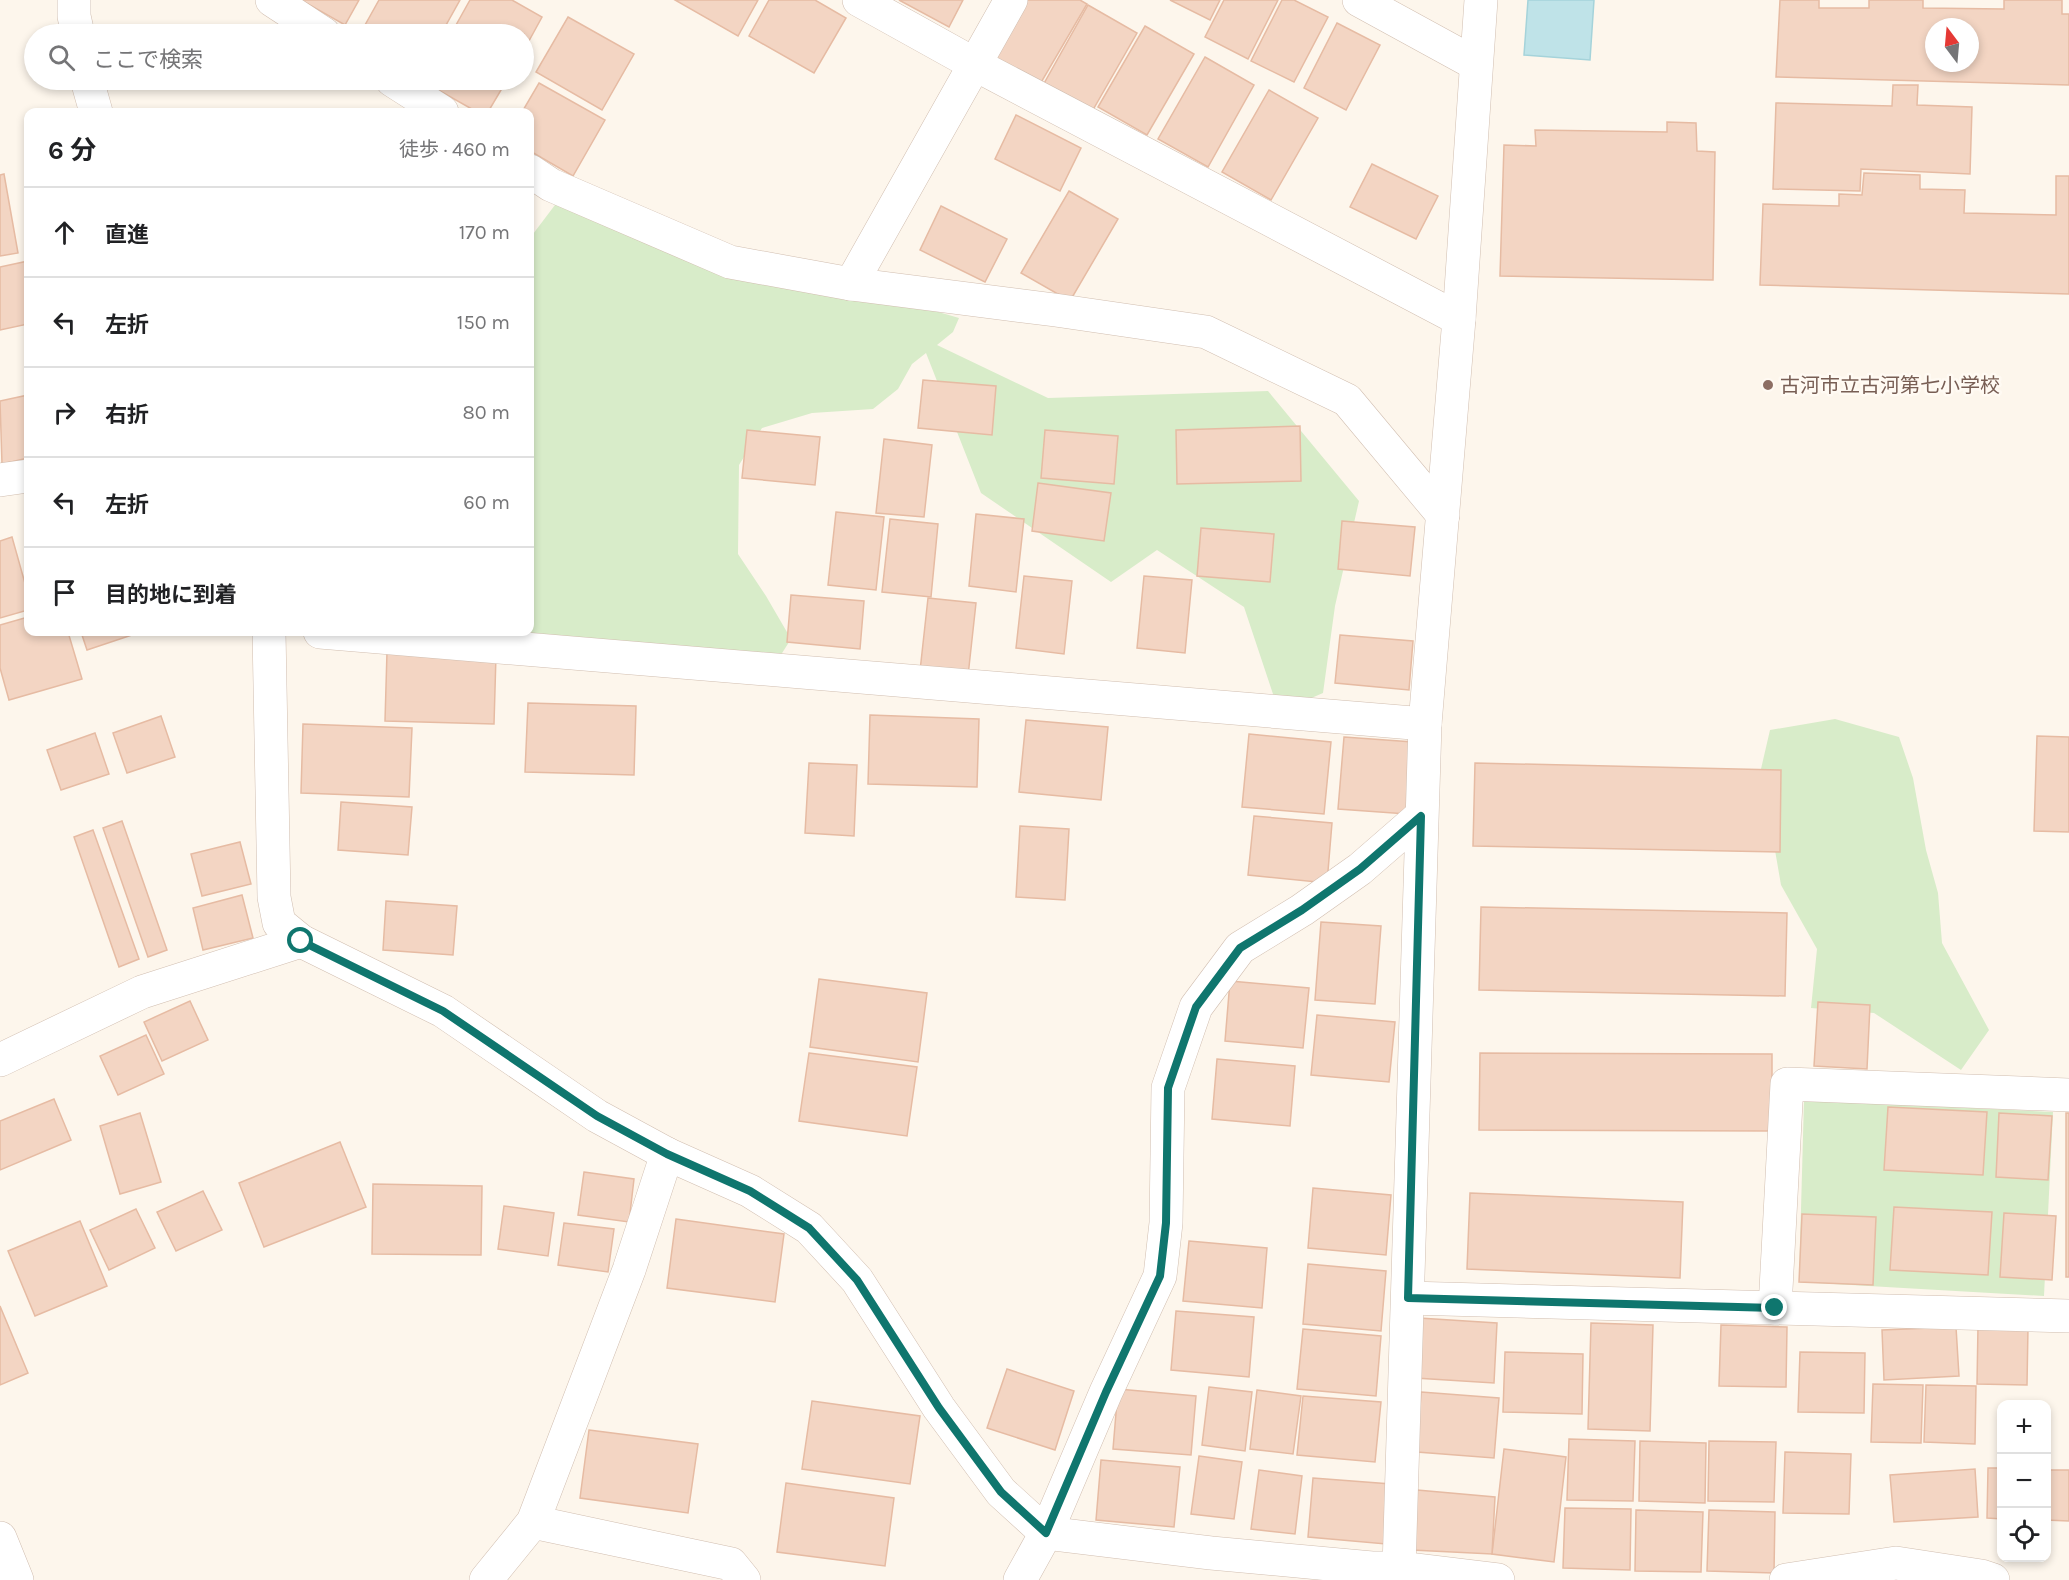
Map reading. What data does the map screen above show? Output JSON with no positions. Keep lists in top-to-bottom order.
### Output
{
  "places": ["古河市立古河第七小学校"],
  "north": "top",
  "page": {
    "search": "ここで検索",
    "heading": ["6 分", "徒歩 · 460 m"],
    "list": [
      ["直進", "170 m"],
      ["左折", "150 m"],
      ["右折", "80 m"],
      ["左折", "60 m"],
      "目的地に到着"
    ],
    "map_buttons": ["+", "−"]
  }
}
